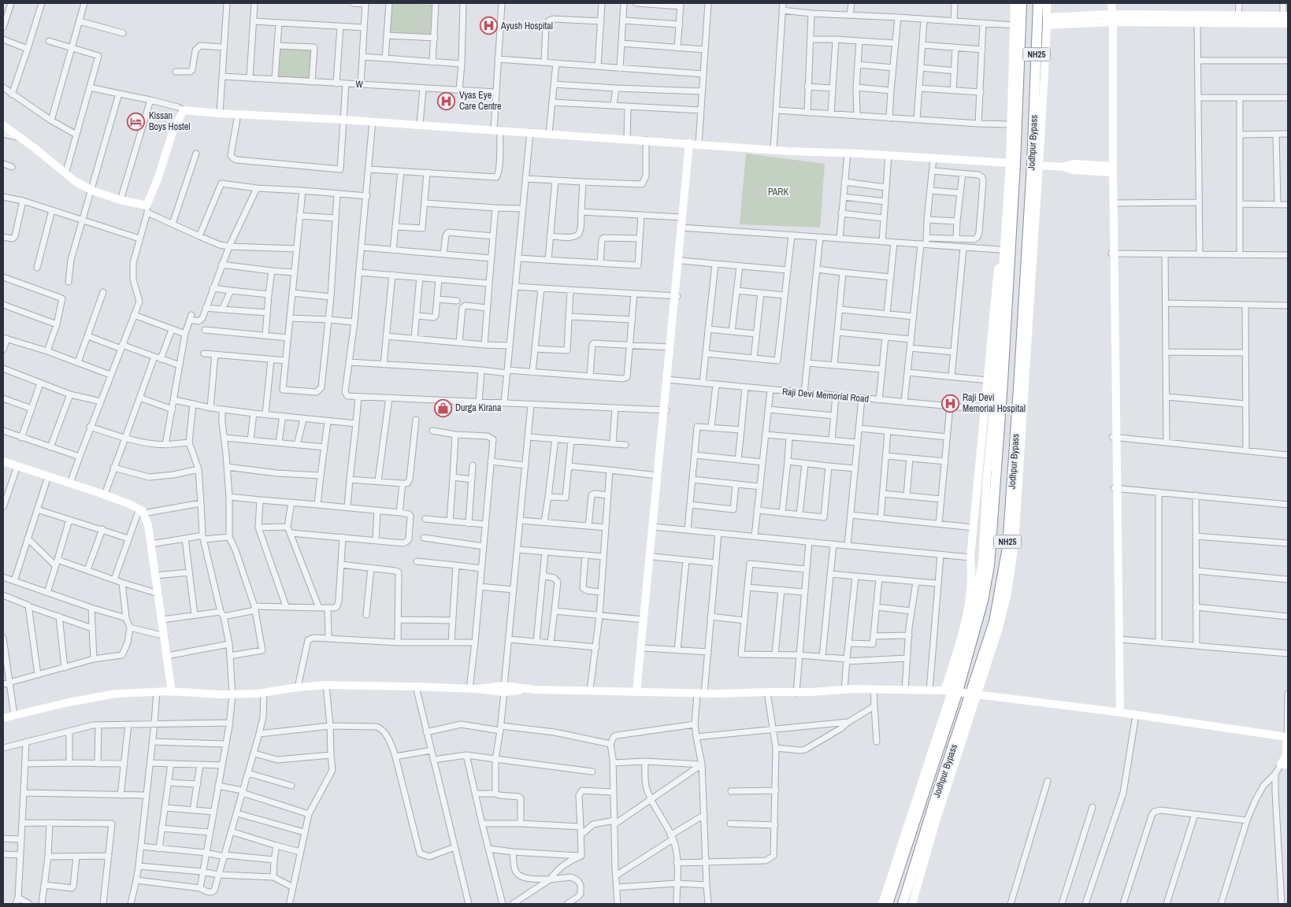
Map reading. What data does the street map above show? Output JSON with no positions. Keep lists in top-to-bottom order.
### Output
{
  "streets": {
    "highway": ["NH25", "Jodhpur Bypass"],
    "street": ["W", "Raji Devi Memorial Road"]
  },
  "parks": ["PARK"],
  "places": {
    "hospital": ["Ayush Hospital", "Vyas Eye Care Centre", "Raji Devi Memorial Hospital"],
    "hotel": ["Kissan Boys Hostel"],
    "shop": ["Durga Kirana"]
  }
}
